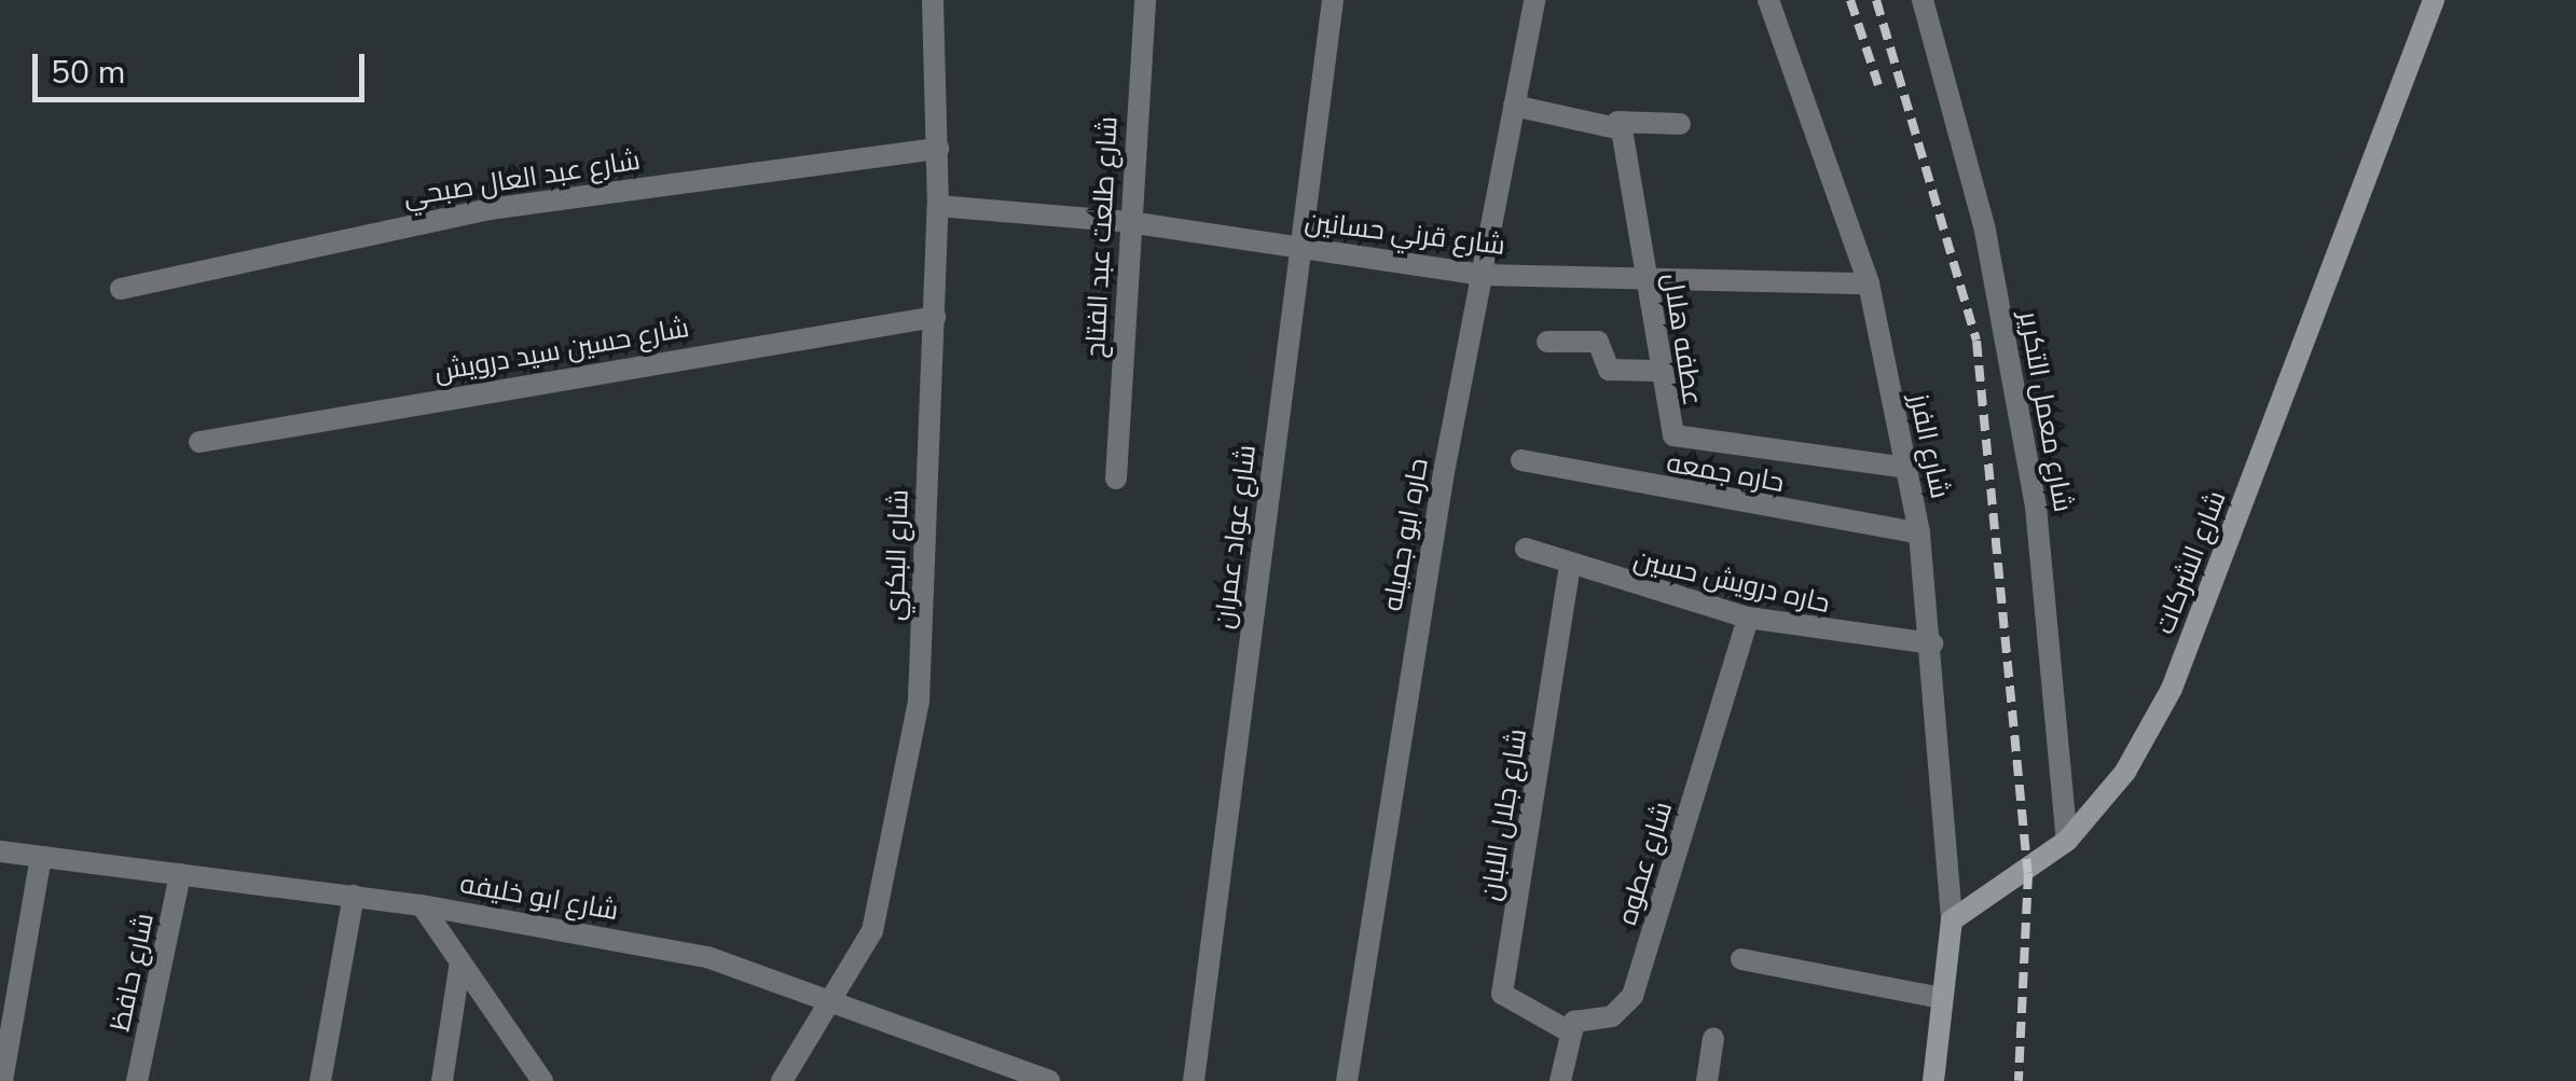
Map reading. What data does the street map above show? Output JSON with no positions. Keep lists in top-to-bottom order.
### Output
{
  "streets": {
    "main road": ["شارع الشركات"],
    "street": [
      "شارع عبد العال صبحي",
      "شارع قرني حسانين",
      "شارع طلعت عبد الفتاح",
      "عطفه هلال",
      "شارع حسين سيد درويش",
      "شارع معمل التكرير",
      "شارع الفرز",
      "حاره جمعه",
      "حاره ابو جميله",
      "شارع عواد عمران",
      "شارع البكري",
      "حاره درويش حسين",
      "شارع جلال اللبان",
      "شارع عطوه",
      "شارع ابو خليفه",
      "شارع حافظ"
    ]
  },
  "crossings": [
    ["شارع عبد العال صبحي", "شارع البكري"],
    ["شارع قرني حسانين", "شارع طلعت عبد الفتاح"],
    ["شارع قرني حسانين", "عطفه هلال"],
    ["شارع قرني حسانين", "شارع الفرز"],
    ["شارع قرني حسانين", "حاره ابو جميله"],
    ["شارع قرني حسانين", "شارع عواد عمران"],
    ["شارع قرني حسانين", "شارع البكري"],
    ["عطفه هلال", "شارع الفرز"],
    ["شارع حسين سيد درويش", "شارع البكري"],
    ["شارع معمل التكرير", "شارع الشركات"],
    ["شارع الفرز", "حاره جمعه"],
    ["شارع الفرز", "شارع الشركات"],
    ["شارع الفرز", "حاره درويش حسين"],
    ["شارع البكري", "شارع ابو خليفه"],
    ["حاره درويش حسين", "شارع جلال اللبان"],
    ["حاره درويش حسين", "شارع عطوه"],
    ["شارع جلال اللبان", "شارع عطوه"],
    ["شارع ابو خليفه", "شارع حافظ"]
  ],
  "scale_bar": "50 m"
}
